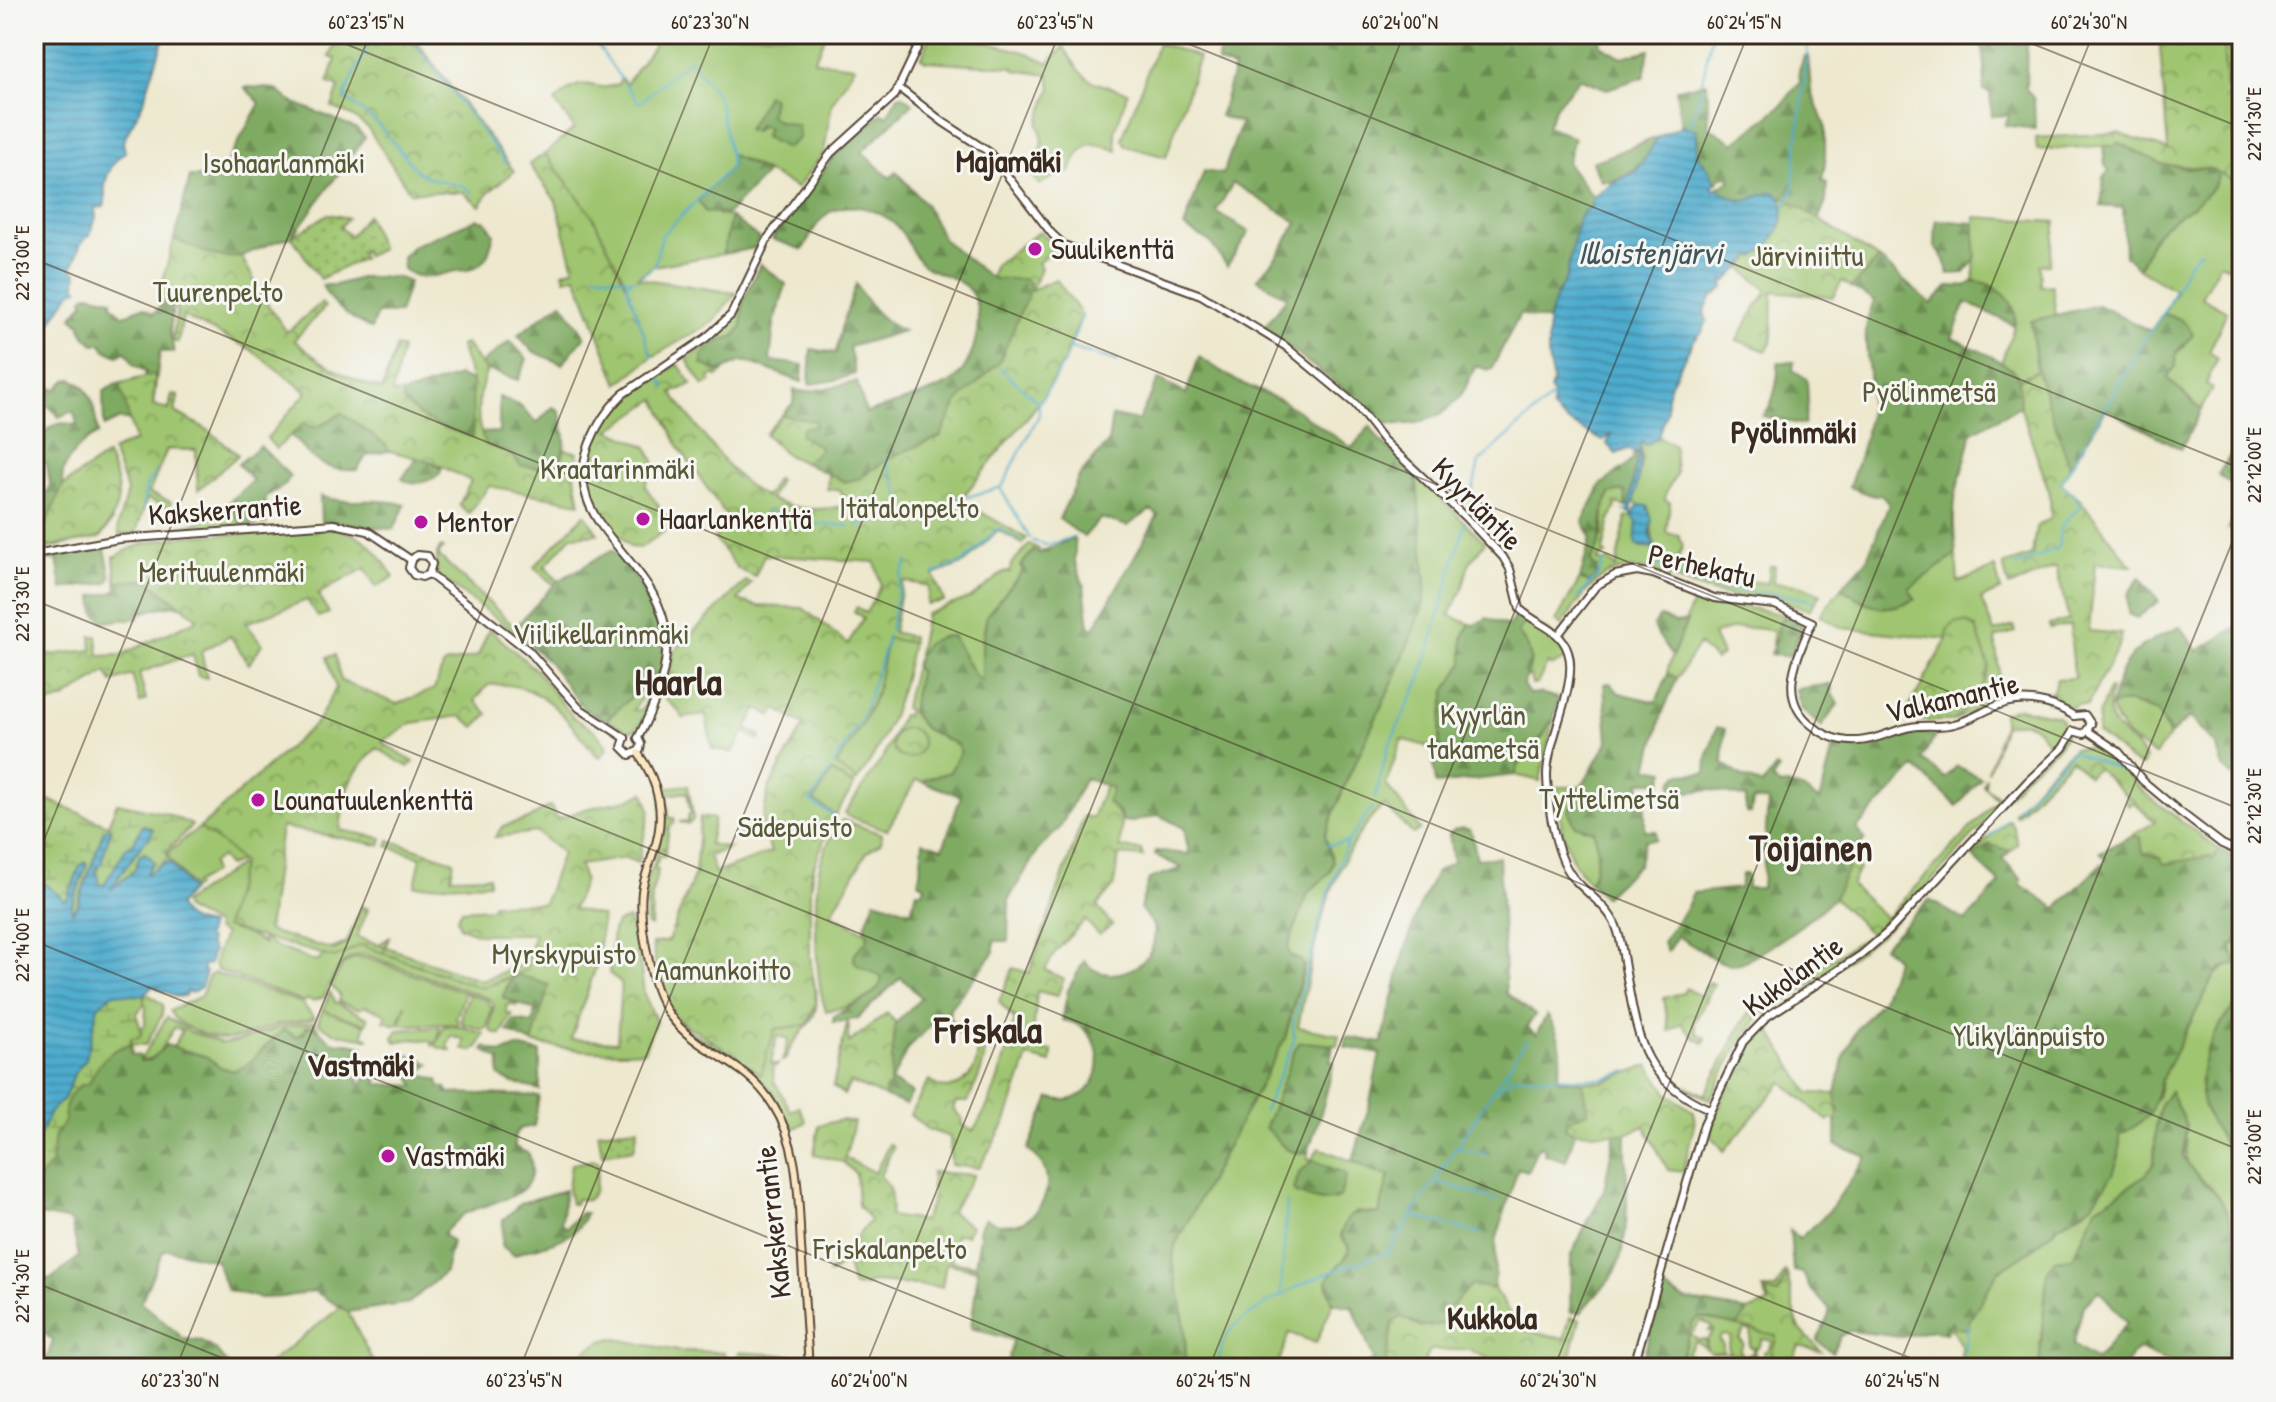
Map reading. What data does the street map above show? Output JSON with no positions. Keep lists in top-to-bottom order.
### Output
{
  "streets": {
    "main road": ["Kakskerrantie"],
    "street": [
      "Kyyrläntie",
      "Perhekatu",
      "Valkamantie",
      "Kukolantie"
    ]
  },
  "crossings": [
    ["Kyyrläntie", "Perhekatu"],
    ["Perhekatu", "Valkamantie"],
    ["Valkamantie", "Kukolantie"]
  ],
  "districts": [
    "Majamäki",
    "Pyölinmäki",
    "Haarla",
    "Toijainen",
    "Friskala",
    "Vastmäki",
    "Kukkola"
  ],
  "water": ["Illoistenjärvi"],
  "parks": [
    "Isohaarlanmäki",
    "Järviniittu",
    "Tuurenpelto",
    "Pyölinmetsä",
    "Kraatarinmäki",
    "Itätalonpelto",
    "Merituulenmäki",
    "Viilikellarinmäki",
    "Kyyrlän takametsä",
    "Tyttelimetsä",
    "Sädepuisto",
    "Myrskypuisto",
    "Aamunkoitto",
    "Ylikylänpuisto",
    "Friskalanpelto"
  ],
  "places": [
    "Suulikenttä",
    "Haarlankenttä",
    "Mentor",
    "Lounatuulenkenttä",
    "Vastmäki"
  ],
  "coordinates": [
    "60°23'15\"N",
    "60°23'30\"N",
    "60°23'45\"N",
    "60°24'00\"N",
    "60°24'15\"N",
    "60°24'30\"N",
    "22°11'30\"E",
    "22°13'00\"E",
    "22°12'00\"E",
    "22°13'30\"E",
    "22°12'30\"E",
    "22°14'00\"E",
    "22°14'30\"E",
    "60°24'45\"N"
  ]
}
